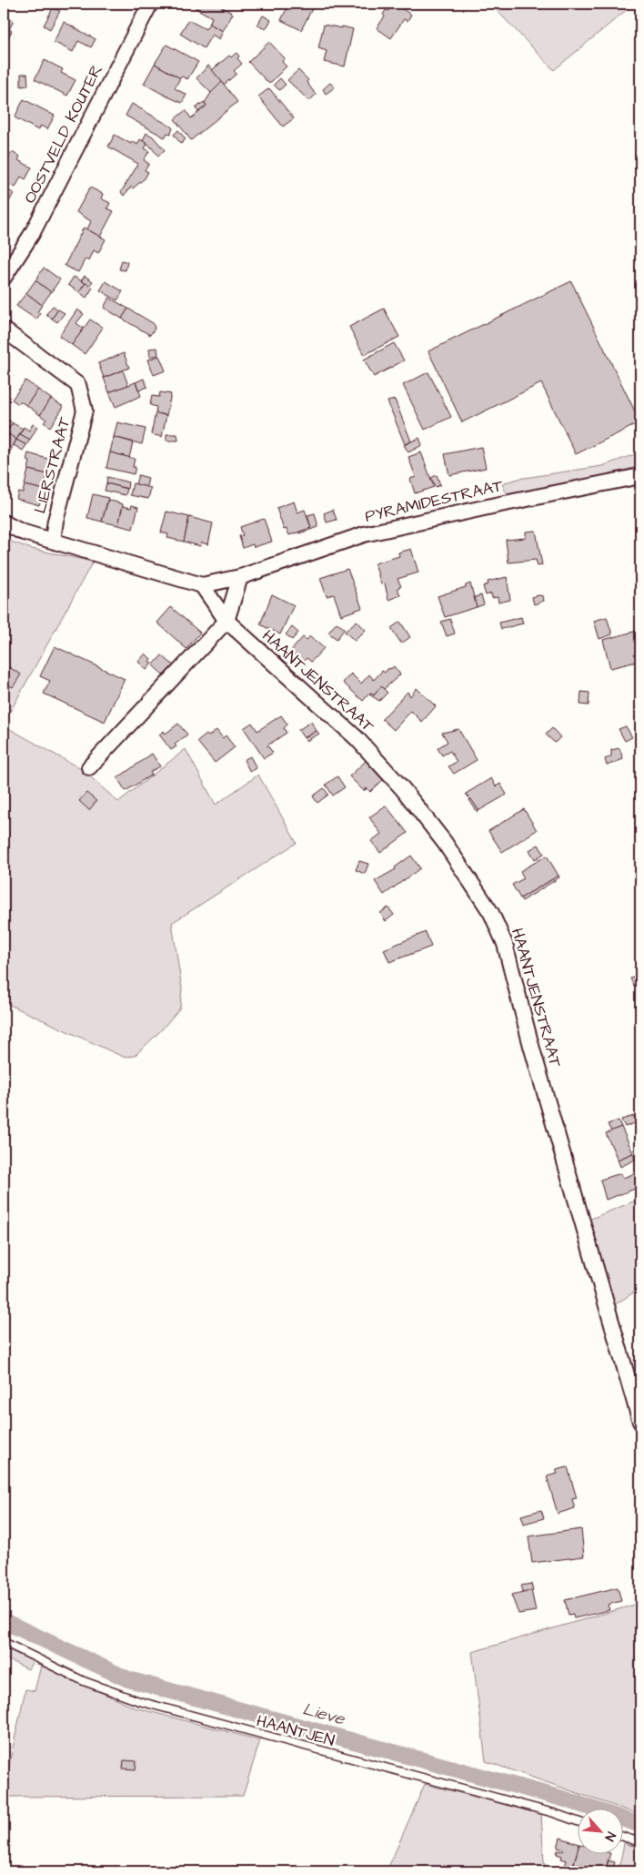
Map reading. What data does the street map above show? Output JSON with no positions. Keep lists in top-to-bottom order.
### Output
{
  "streets": {
    "street": [
      "OOSTVELD KOUTER",
      "LIERSTRAAT",
      "PYRAMIDESTRAAT",
      "HAANTJENSTRAAT"
    ],
    "lane": ["HAANTJEN"]
  },
  "crossings": [
    ["LIERSTRAAT", "PYRAMIDESTRAAT"],
    ["PYRAMIDESTRAAT", "HAANTJENSTRAAT"]
  ],
  "water": ["Lieve"],
  "north": "bottom right"
}
